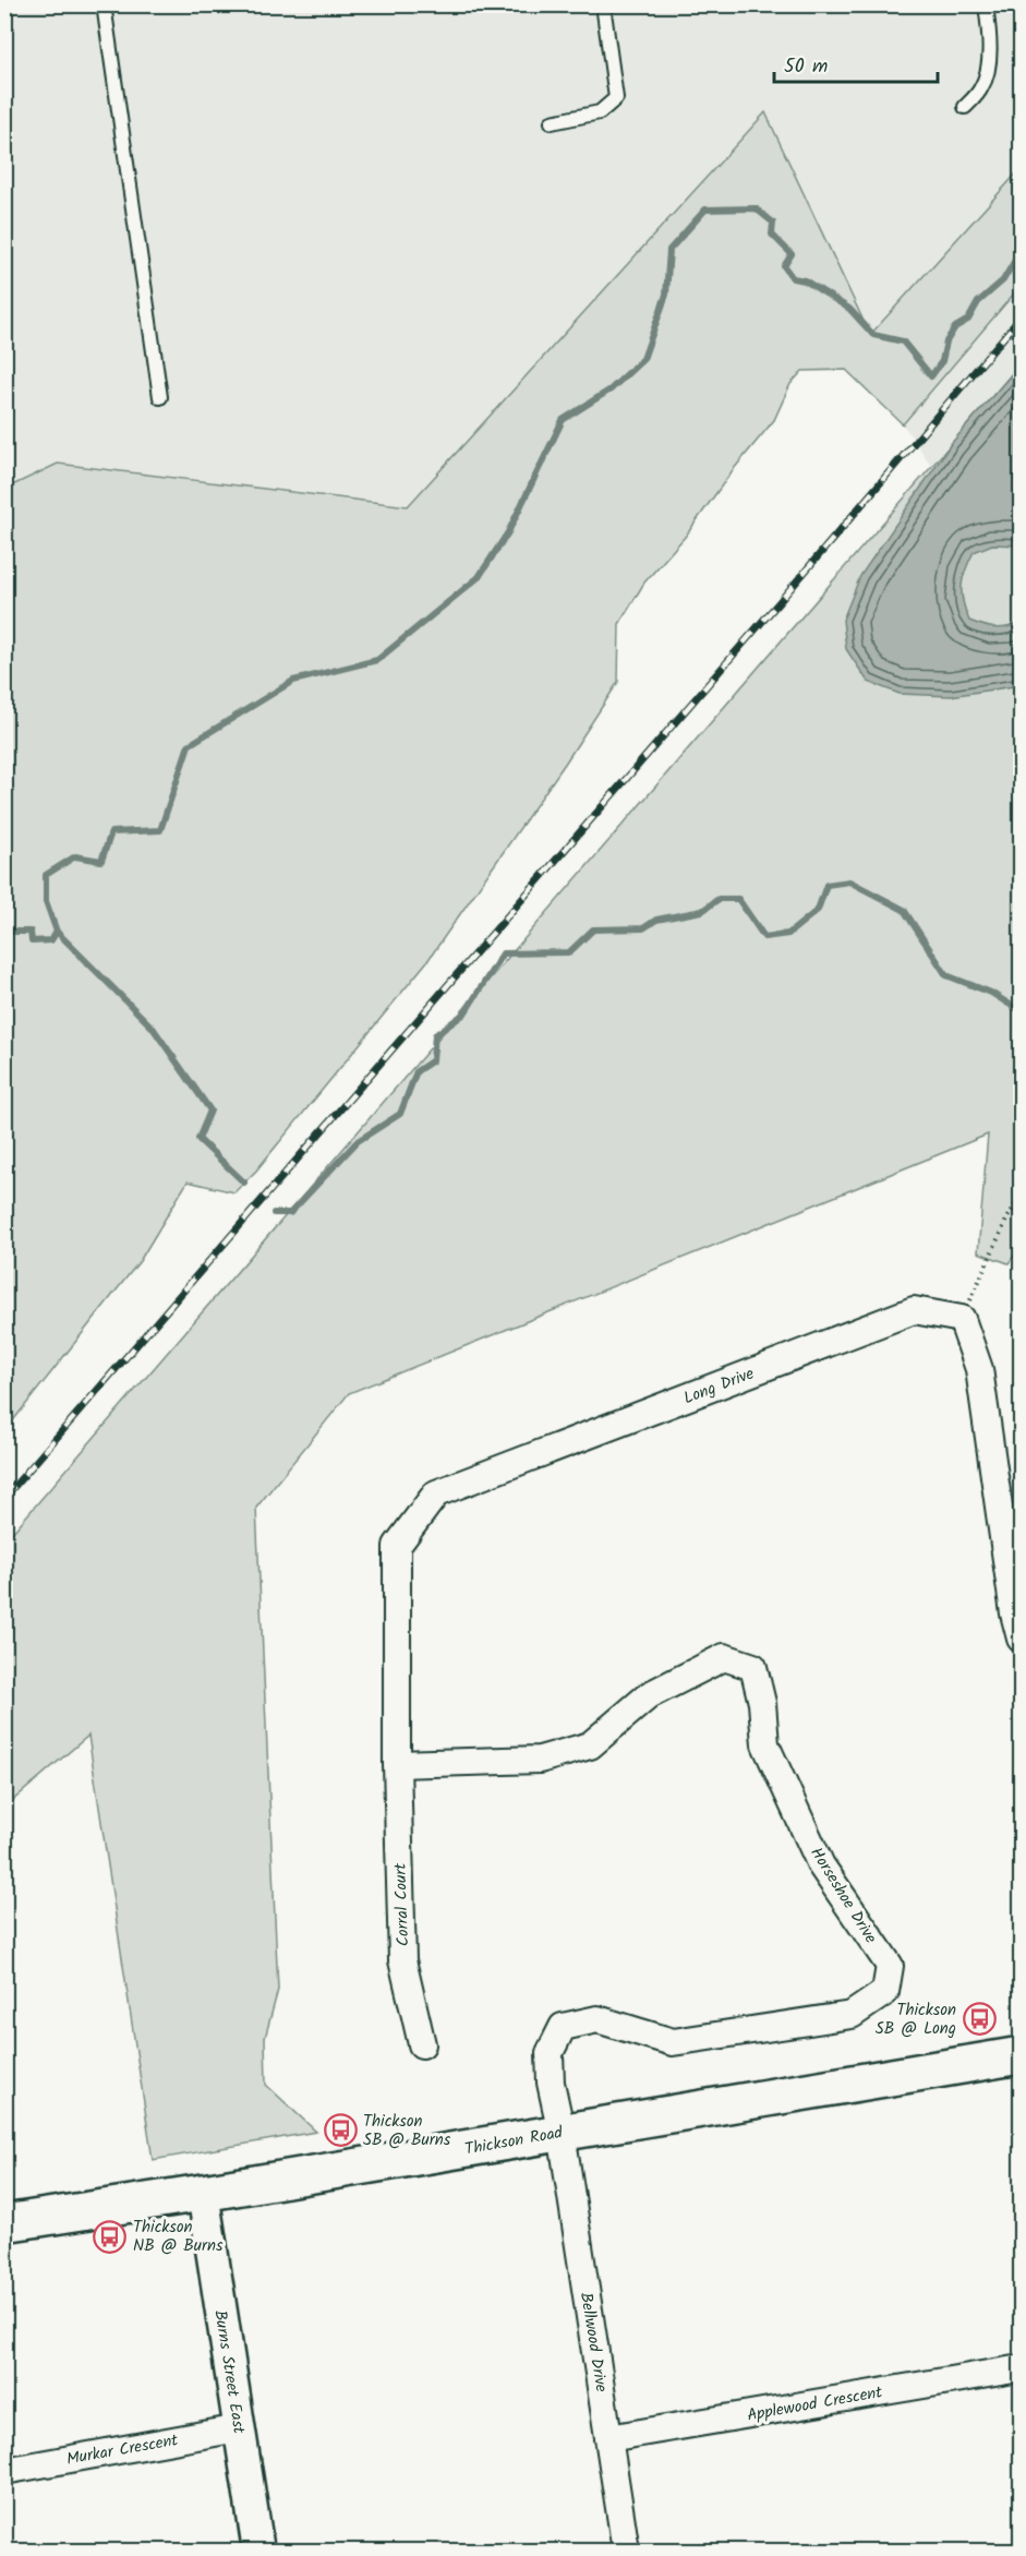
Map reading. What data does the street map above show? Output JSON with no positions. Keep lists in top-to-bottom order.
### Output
{
  "streets": {
    "main road": ["Thickson Road"],
    "street": [
      "Long Drive",
      "Horseshoe Drive",
      "Corral Court",
      "Bellwood Drive",
      "Burns Street East",
      "Applewood Crescent",
      "Murkar Crescent"
    ]
  },
  "crossings": [
    ["Long Drive", "Horseshoe Drive"],
    ["Long Drive", "Corral Court"],
    ["Horseshoe Drive", "Corral Court"],
    ["Horseshoe Drive", "Thickson Road"],
    ["Horseshoe Drive", "Bellwood Drive"],
    ["Thickson Road", "Bellwood Drive"],
    ["Thickson Road", "Burns Street East"],
    ["Bellwood Drive", "Applewood Crescent"],
    ["Burns Street East", "Murkar Crescent"]
  ],
  "places": {
    "bus stop": ["Thickson SB @ Long", "Thickson SB @ Burns", "Thickson NB @ Burns"]
  },
  "scale_bar": "50 m"
}
